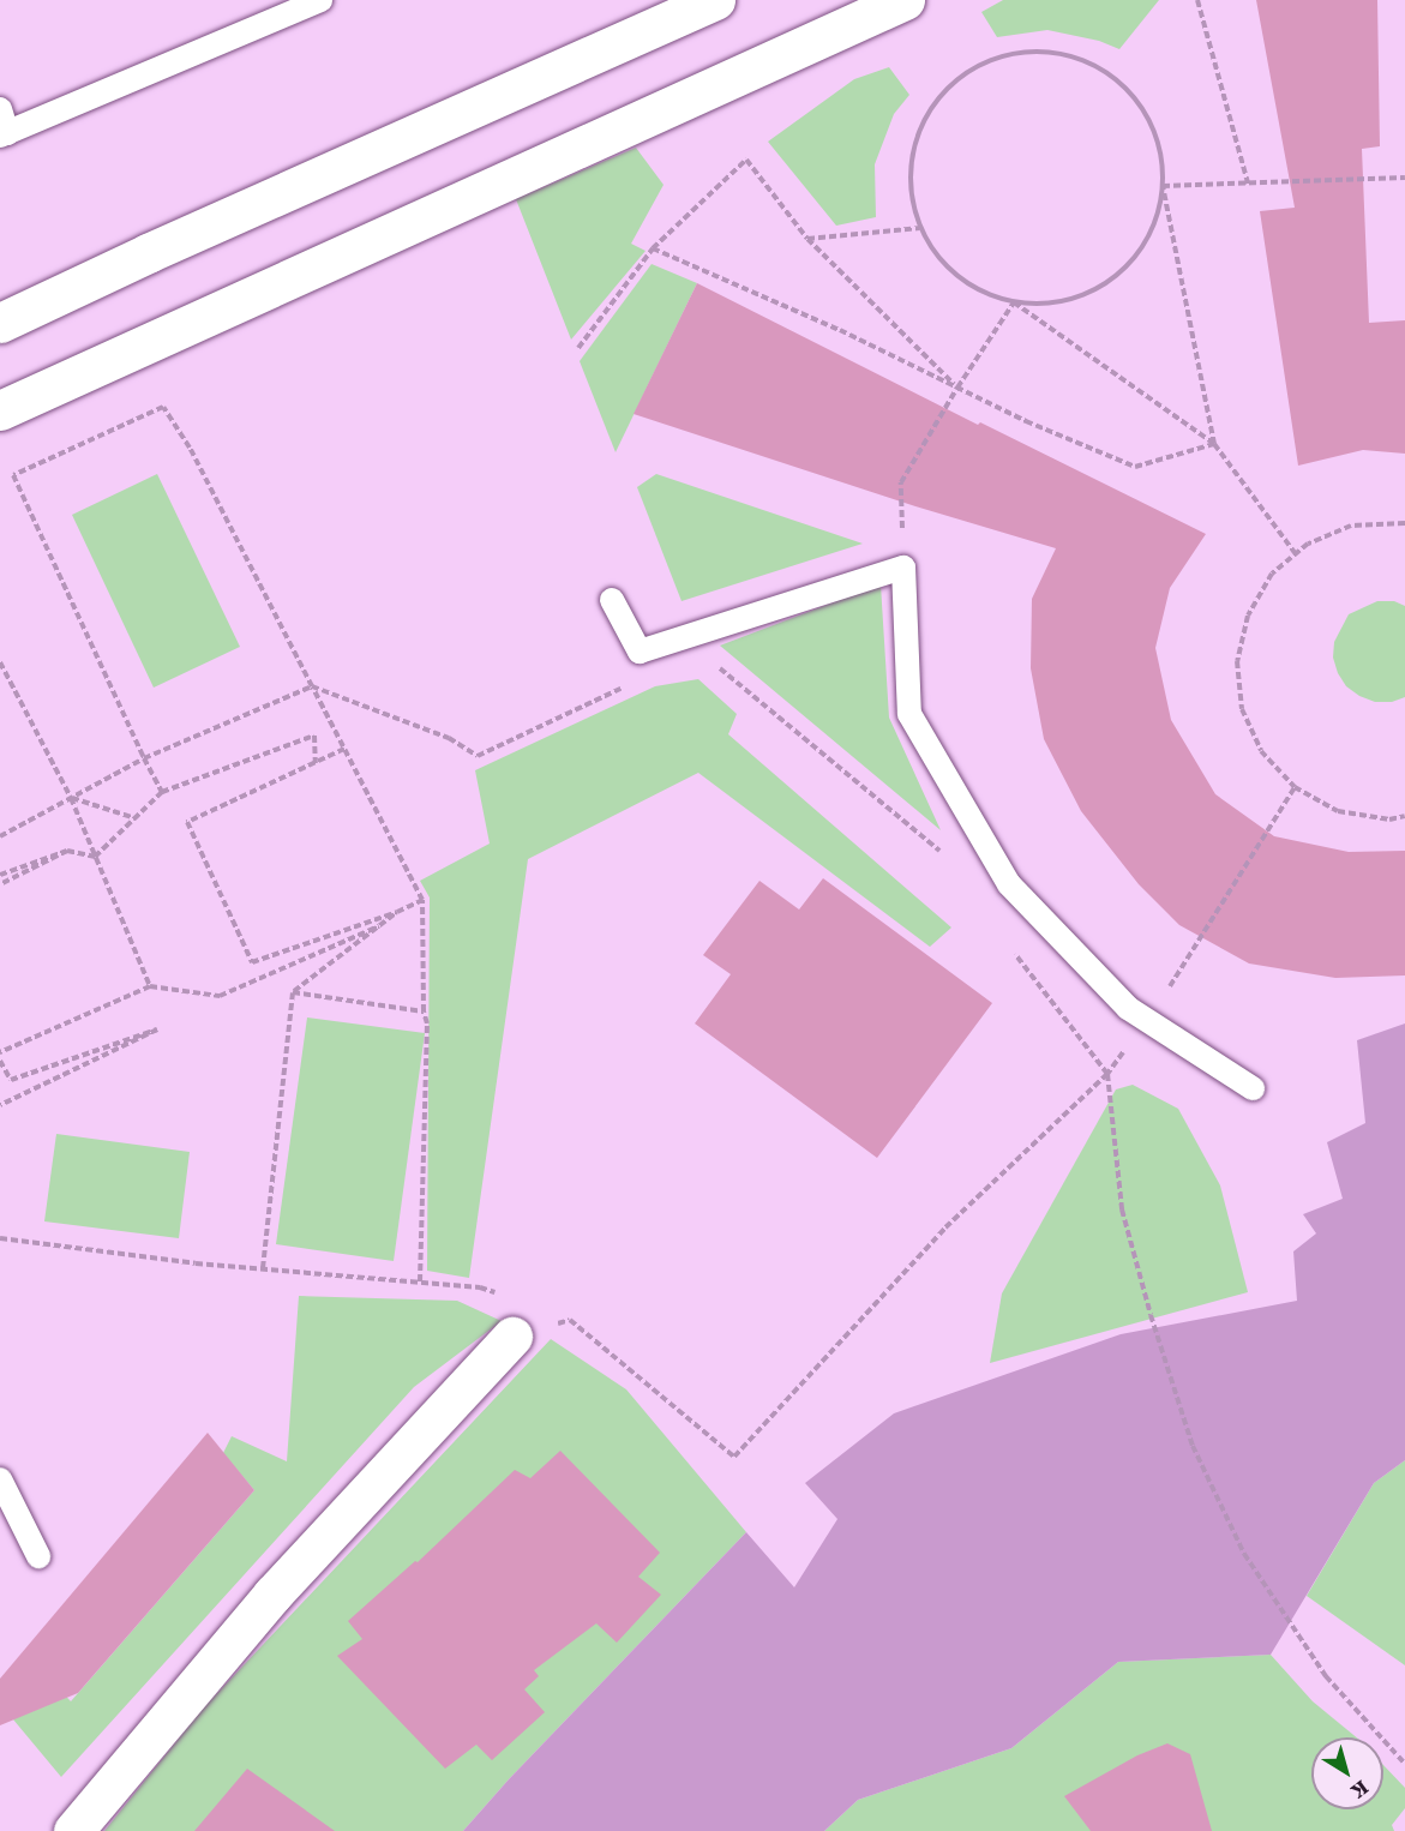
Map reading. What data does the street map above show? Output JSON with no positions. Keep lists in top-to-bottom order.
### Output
{
  "north": "bottom right"
}
